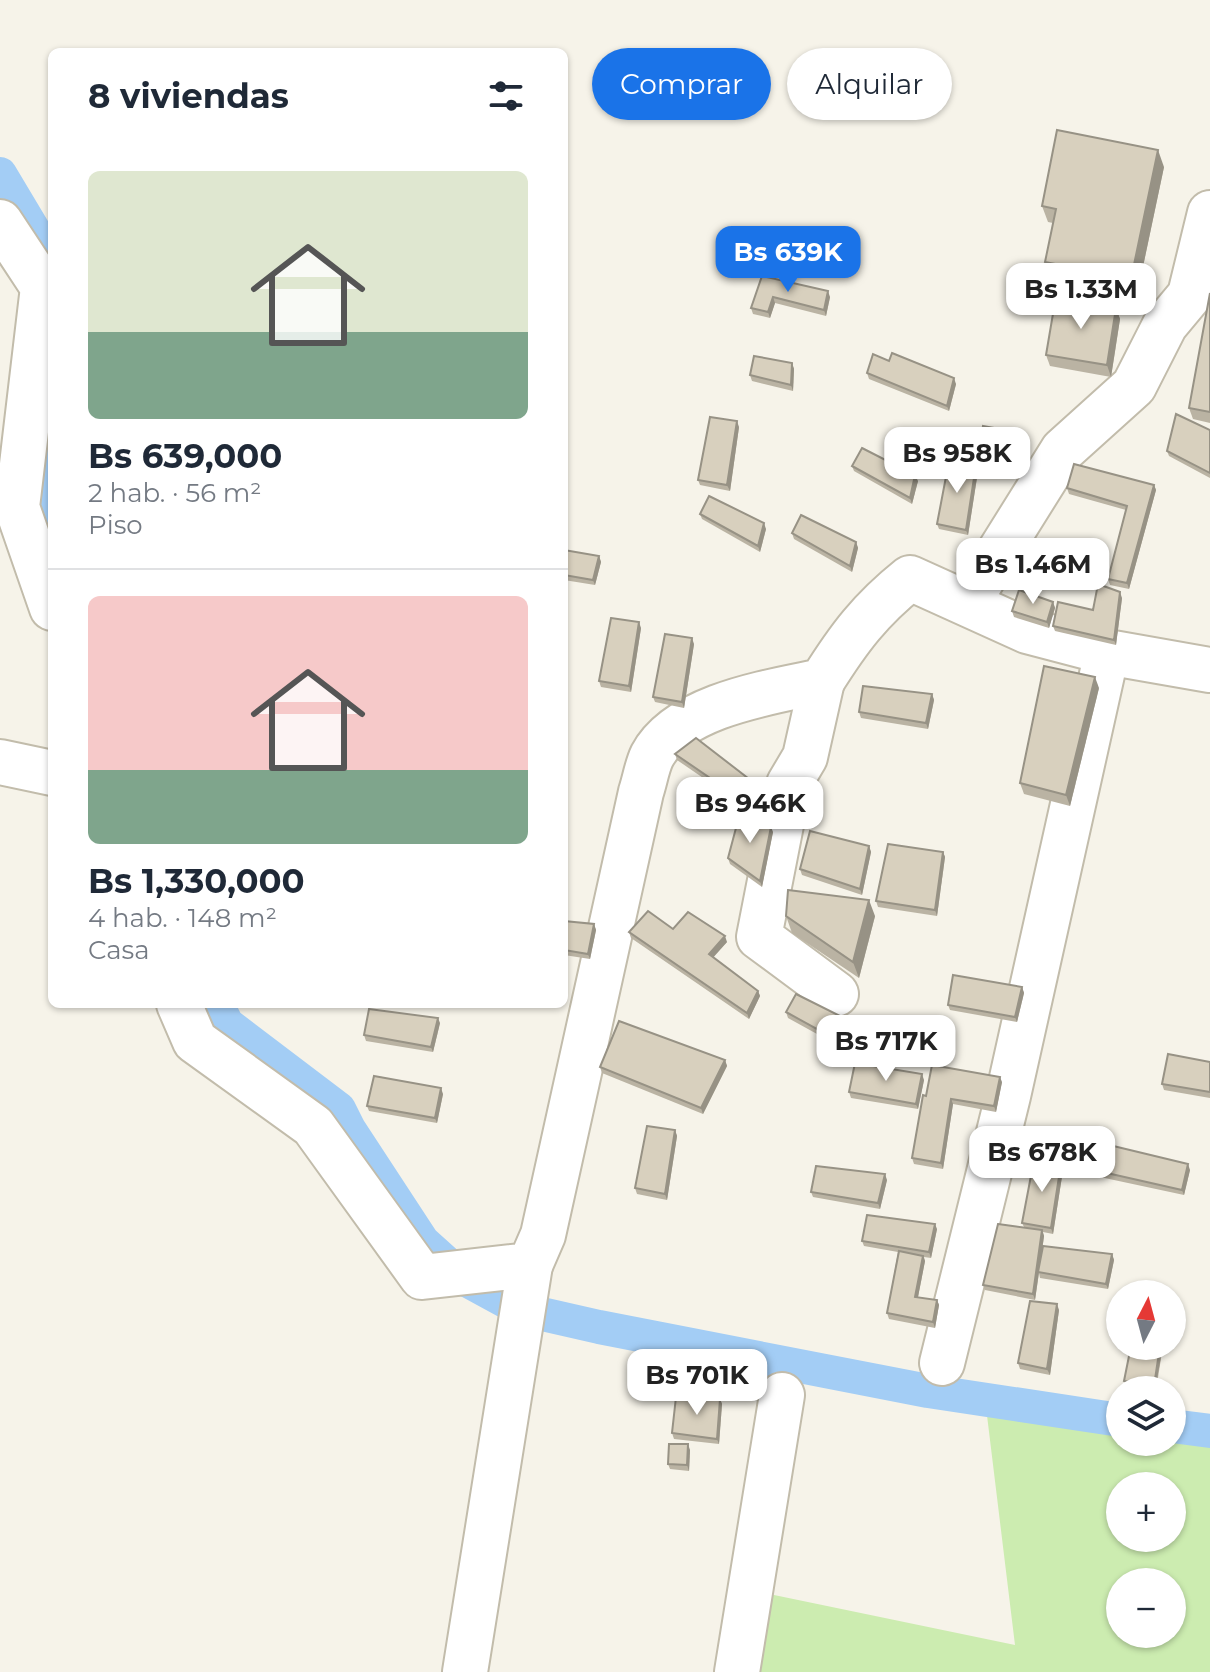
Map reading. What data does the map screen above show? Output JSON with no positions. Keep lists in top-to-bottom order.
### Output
{
  "north": "top",
  "page": {
    "chip": ["Comprar", "Alquilar"],
    "heading": "8 viviendas",
    "list": [
      {
        "name": "Bs 639,000",
        "note": "2 hab. · 56 m² · Piso"
      },
      {
        "name": "Bs 1,330,000",
        "note": "4 hab. · 148 m² · Casa"
      }
    ],
    "price": [
      "Bs 639K",
      "Bs 1.33M",
      "Bs 958K",
      "Bs 1.46M",
      "Bs 946K",
      "Bs 717K",
      "Bs 678K",
      "Bs 701K"
    ],
    "map_buttons": ["+", "−"]
  }
}
